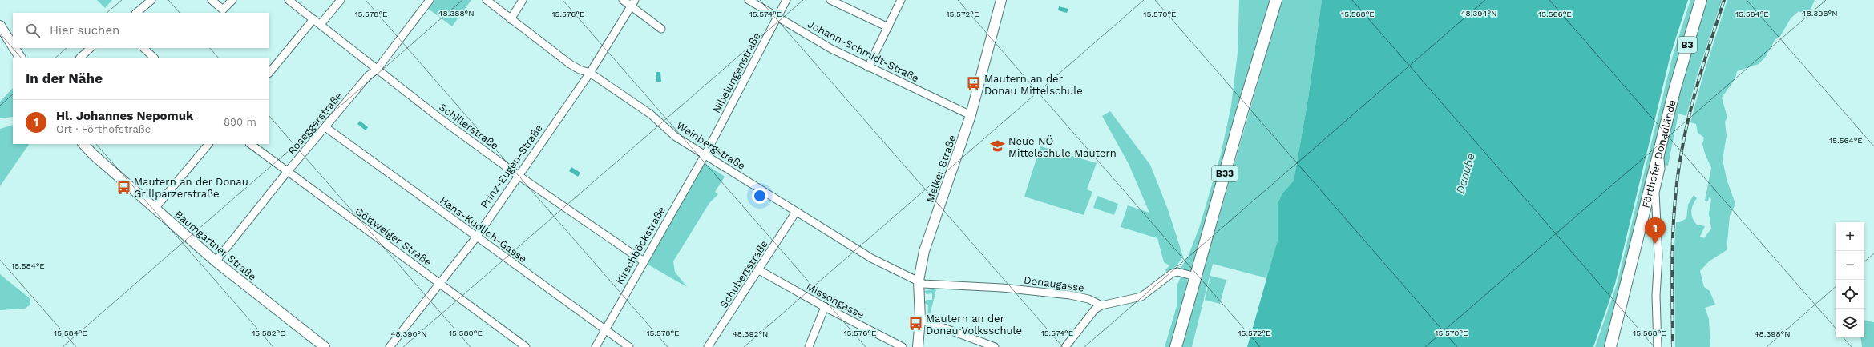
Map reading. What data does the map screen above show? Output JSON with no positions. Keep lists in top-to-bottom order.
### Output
{
  "streets": {
    "main road": ["B3", "Förthofer Donaulände", "B33"],
    "street": [
      "Johann-Schmidt-Straße",
      "Nibelungenstraße",
      "Roseggerstraße",
      "Schillerstraße",
      "Weinbergstraße",
      "Prinz-Eugen-Straße",
      "Melker Straße",
      "Hans-Kudlich-Gasse",
      "Göttweiger Straße",
      "Baumgartner Straße",
      "Kirschböckstraße",
      "Schubertstraße",
      "Donaugasse",
      "Missongasse"
    ]
  },
  "crossings": [
    ["Johann-Schmidt-Straße", "Nibelungenstraße"],
    ["Johann-Schmidt-Straße", "Melker Straße"],
    ["Nibelungenstraße", "Weinbergstraße"],
    ["Nibelungenstraße", "Kirschböckstraße"],
    ["Roseggerstraße", "Schillerstraße"],
    ["Roseggerstraße", "Hans-Kudlich-Gasse"],
    ["Roseggerstraße", "Göttweiger Straße"],
    ["Roseggerstraße", "Baumgartner Straße"],
    ["Schillerstraße", "Prinz-Eugen-Straße"],
    ["Schillerstraße", "Kirschböckstraße"],
    ["Weinbergstraße", "Prinz-Eugen-Straße"],
    ["Weinbergstraße", "Melker Straße"],
    ["Weinbergstraße", "Kirschböckstraße"],
    ["Weinbergstraße", "Schubertstraße"],
    ["Weinbergstraße", "Donaugasse"],
    ["Prinz-Eugen-Straße", "Hans-Kudlich-Gasse"],
    ["Prinz-Eugen-Straße", "Göttweiger Straße"],
    ["Melker Straße", "Donaugasse"],
    ["Hans-Kudlich-Gasse", "Kirschböckstraße"],
    ["Schubertstraße", "Missongasse"]
  ],
  "water": ["Danube"],
  "places": {
    "bus stop": ["Mautern an der Donau Mittelschule", "Mautern an der Donau Grillparzerstraße", "Mautern an der Donau Volksschule"],
    "school or university": ["Neue NÖ Mittelschule Mautern"]
  },
  "page": {
    "search": "Hier suchen",
    "heading": "In der Nähe",
    "list": [
      {
        "mark": "1",
        "name": "Hl. Johannes Nepomuk",
        "note": "Ort · Förthofstraße",
        "value": "890 m"
      }
    ],
    "pins": "1",
    "map_buttons": ["+", "−"]
  },
  "coordinates": [
    "48.388°N",
    "48.394°N",
    "48.396°N",
    "15.574°E",
    "15.566°E",
    "15.578°E",
    "15.576°E",
    "15.572°E",
    "15.570°E",
    "15.568°E",
    "15.564°E",
    "15.584°E",
    "15.582°E",
    "15.580°E",
    "48.390°N",
    "48.392°N",
    "48.398°N"
  ]
}
